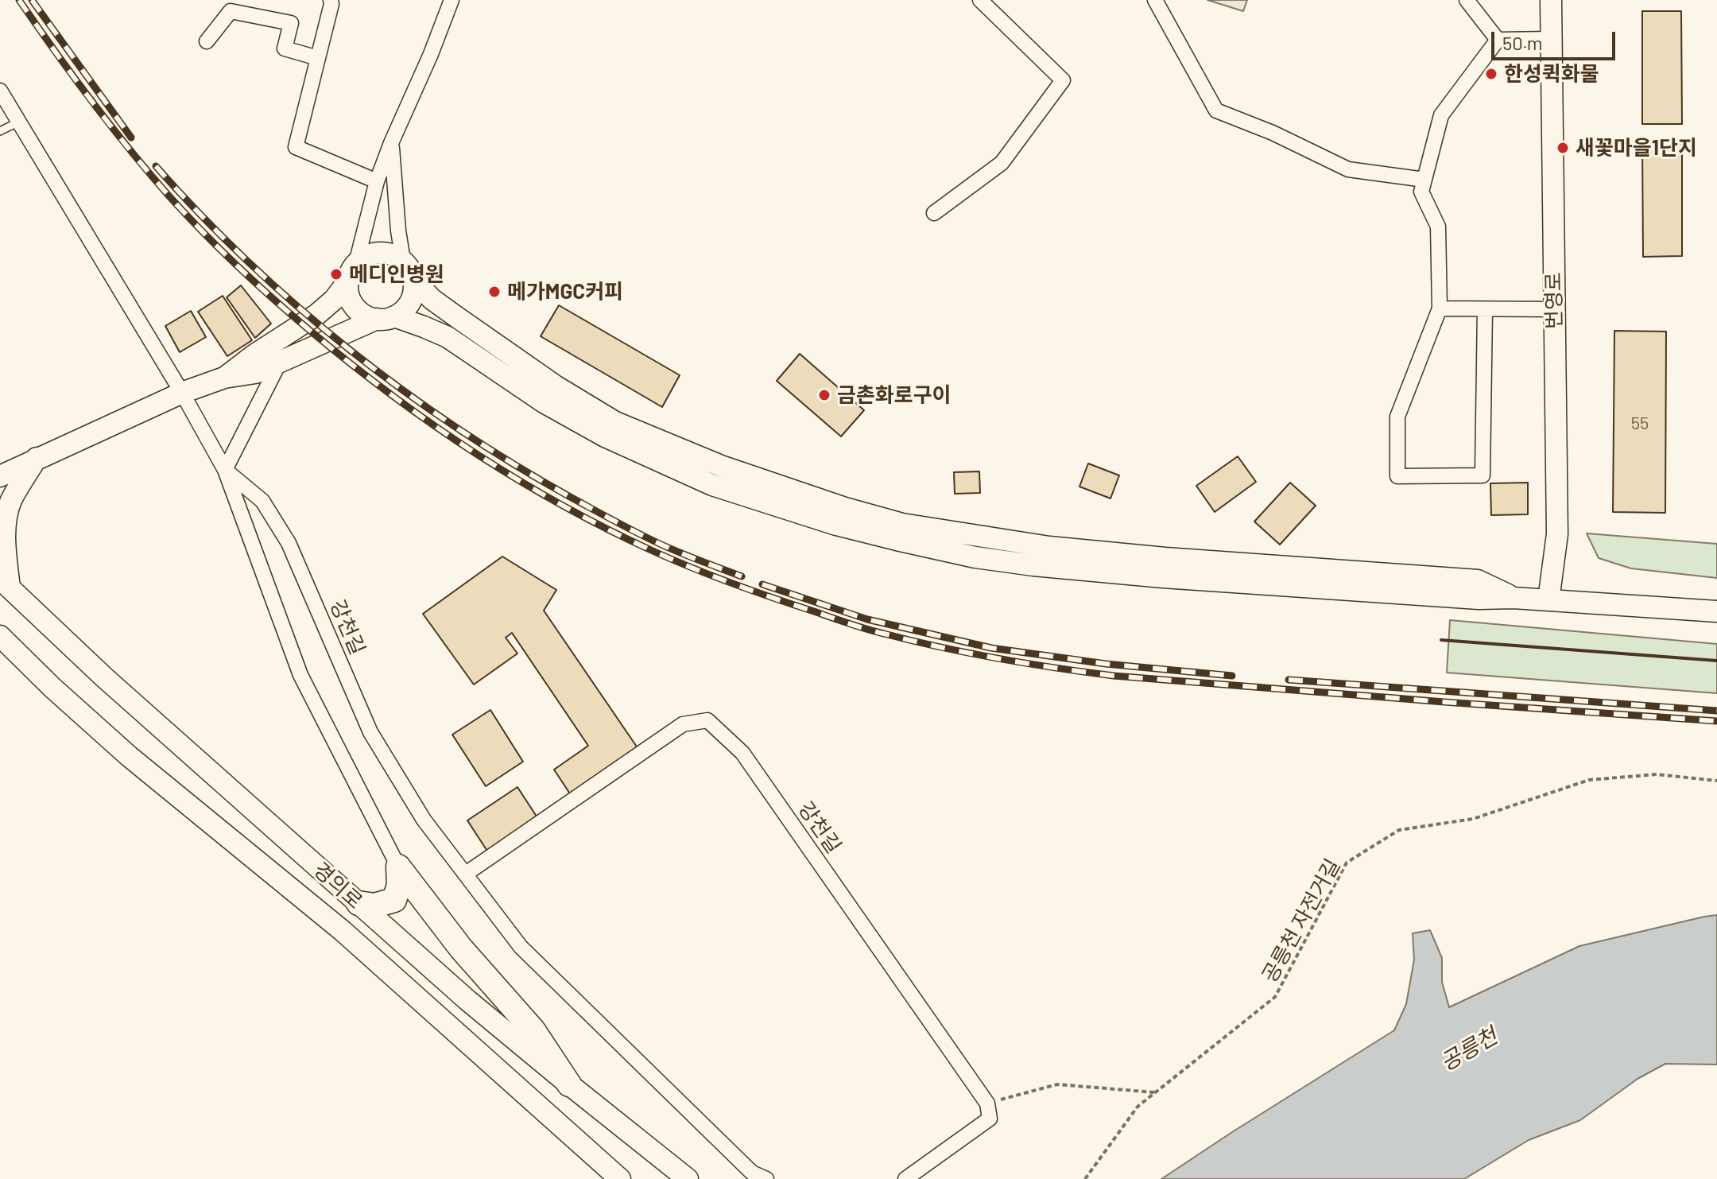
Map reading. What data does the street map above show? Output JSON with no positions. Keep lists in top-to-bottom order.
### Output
{
  "streets": {
    "street": ["번영로", "강천길", "경의로"],
    "path": ["공릉천 자전거길"]
  },
  "water": ["공릉천"],
  "places": [
    "한성퀵화물",
    "새꽃마을1단지",
    "메디인병원",
    "메가MGC커피",
    "금촌화로구이"
  ],
  "house_numbers": ["55"],
  "scale_bar": "50 m"
}
